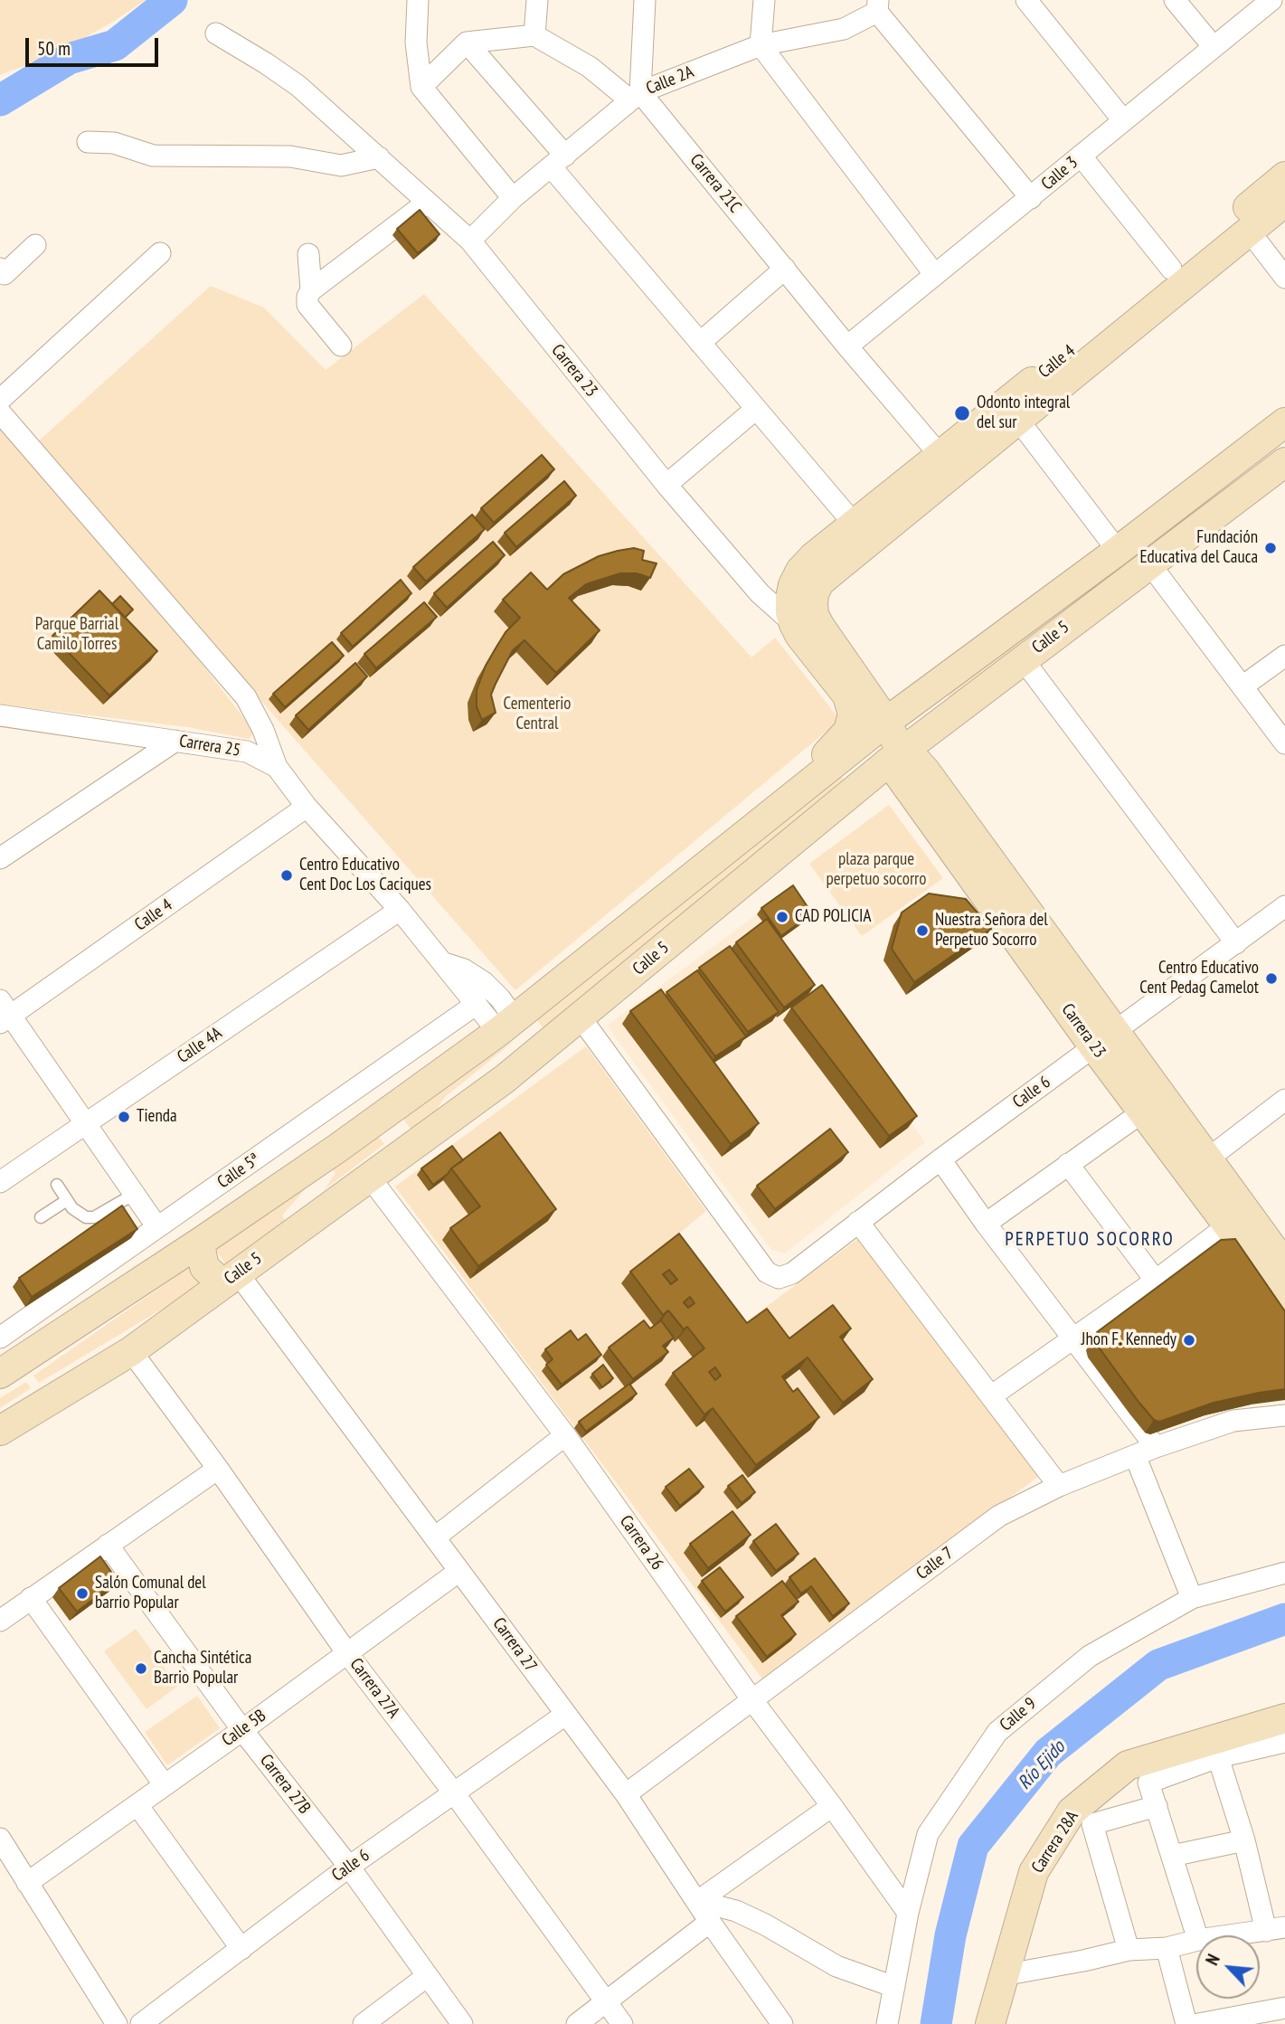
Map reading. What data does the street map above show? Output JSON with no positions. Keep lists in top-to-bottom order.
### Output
{
  "streets": {
    "main road": [
      "Calle 4",
      "Carrera 23",
      "Calle 5",
      "Carrera 28A"
    ],
    "street": [
      "Calle 2A",
      "Calle 3",
      "Carrera 21C",
      "Carrera 25",
      "Calle 4A",
      "Calle 6",
      "Calle 5ª",
      "Carrera 26",
      "Calle 7",
      "Carrera 27",
      "Carrera 27A",
      "Calle 9",
      "Calle 5B",
      "Carrera 27B"
    ]
  },
  "crossings": [
    ["Calle 2A", "Carrera 21C"],
    ["Calle 2A", "Carrera 23"],
    ["Calle 3", "Carrera 21C"],
    ["Carrera 21C", "Calle 4"],
    ["Calle 4", "Carrera 23"],
    ["Calle 4", "Carrera 25"],
    ["Carrera 23", "Calle 5"],
    ["Carrera 23", "Calle 6"],
    ["Calle 5", "Carrera 25"],
    ["Calle 5", "Calle 6"],
    ["Calle 5", "Carrera 26"],
    ["Calle 5", "Carrera 27"],
    ["Calle 5", "Carrera 27A"],
    ["Carrera 25", "Calle 4A"],
    ["Carrera 25", "Calle 5ª"],
    ["Calle 6", "Carrera 27"],
    ["Calle 6", "Carrera 27A"],
    ["Calle 6", "Carrera 27B"],
    ["Carrera 26", "Calle 7"],
    ["Carrera 26", "Calle 9"],
    ["Calle 7", "Carrera 27"],
    ["Carrera 27", "Calle 5B"],
    ["Carrera 27A", "Calle 5B"],
    ["Calle 5B", "Carrera 27B"]
  ],
  "districts": ["PERPETUO SOCORRO"],
  "water": ["Río Ejido"],
  "parks": ["Parque Barrial Camilo Torres", "Cementerio Central", "plaza parque perpetuo socorro"],
  "places": [
    "Odonto integral del sur",
    "Fundación Educativa del Cauca",
    "Centro Educativo Cent Doc Los Caciques",
    "CAD POLICIA",
    "Nuestra Señora del Perpetuo Socorro",
    "Centro Educativo Cent Pedag Camelot",
    "Tienda",
    "Jhon F. Kennedy",
    "Salón Comunal del barrio Popular",
    "Cancha Sintética Barrio Popular"
  ],
  "scale_bar": "50 m",
  "north": "top left"
}
